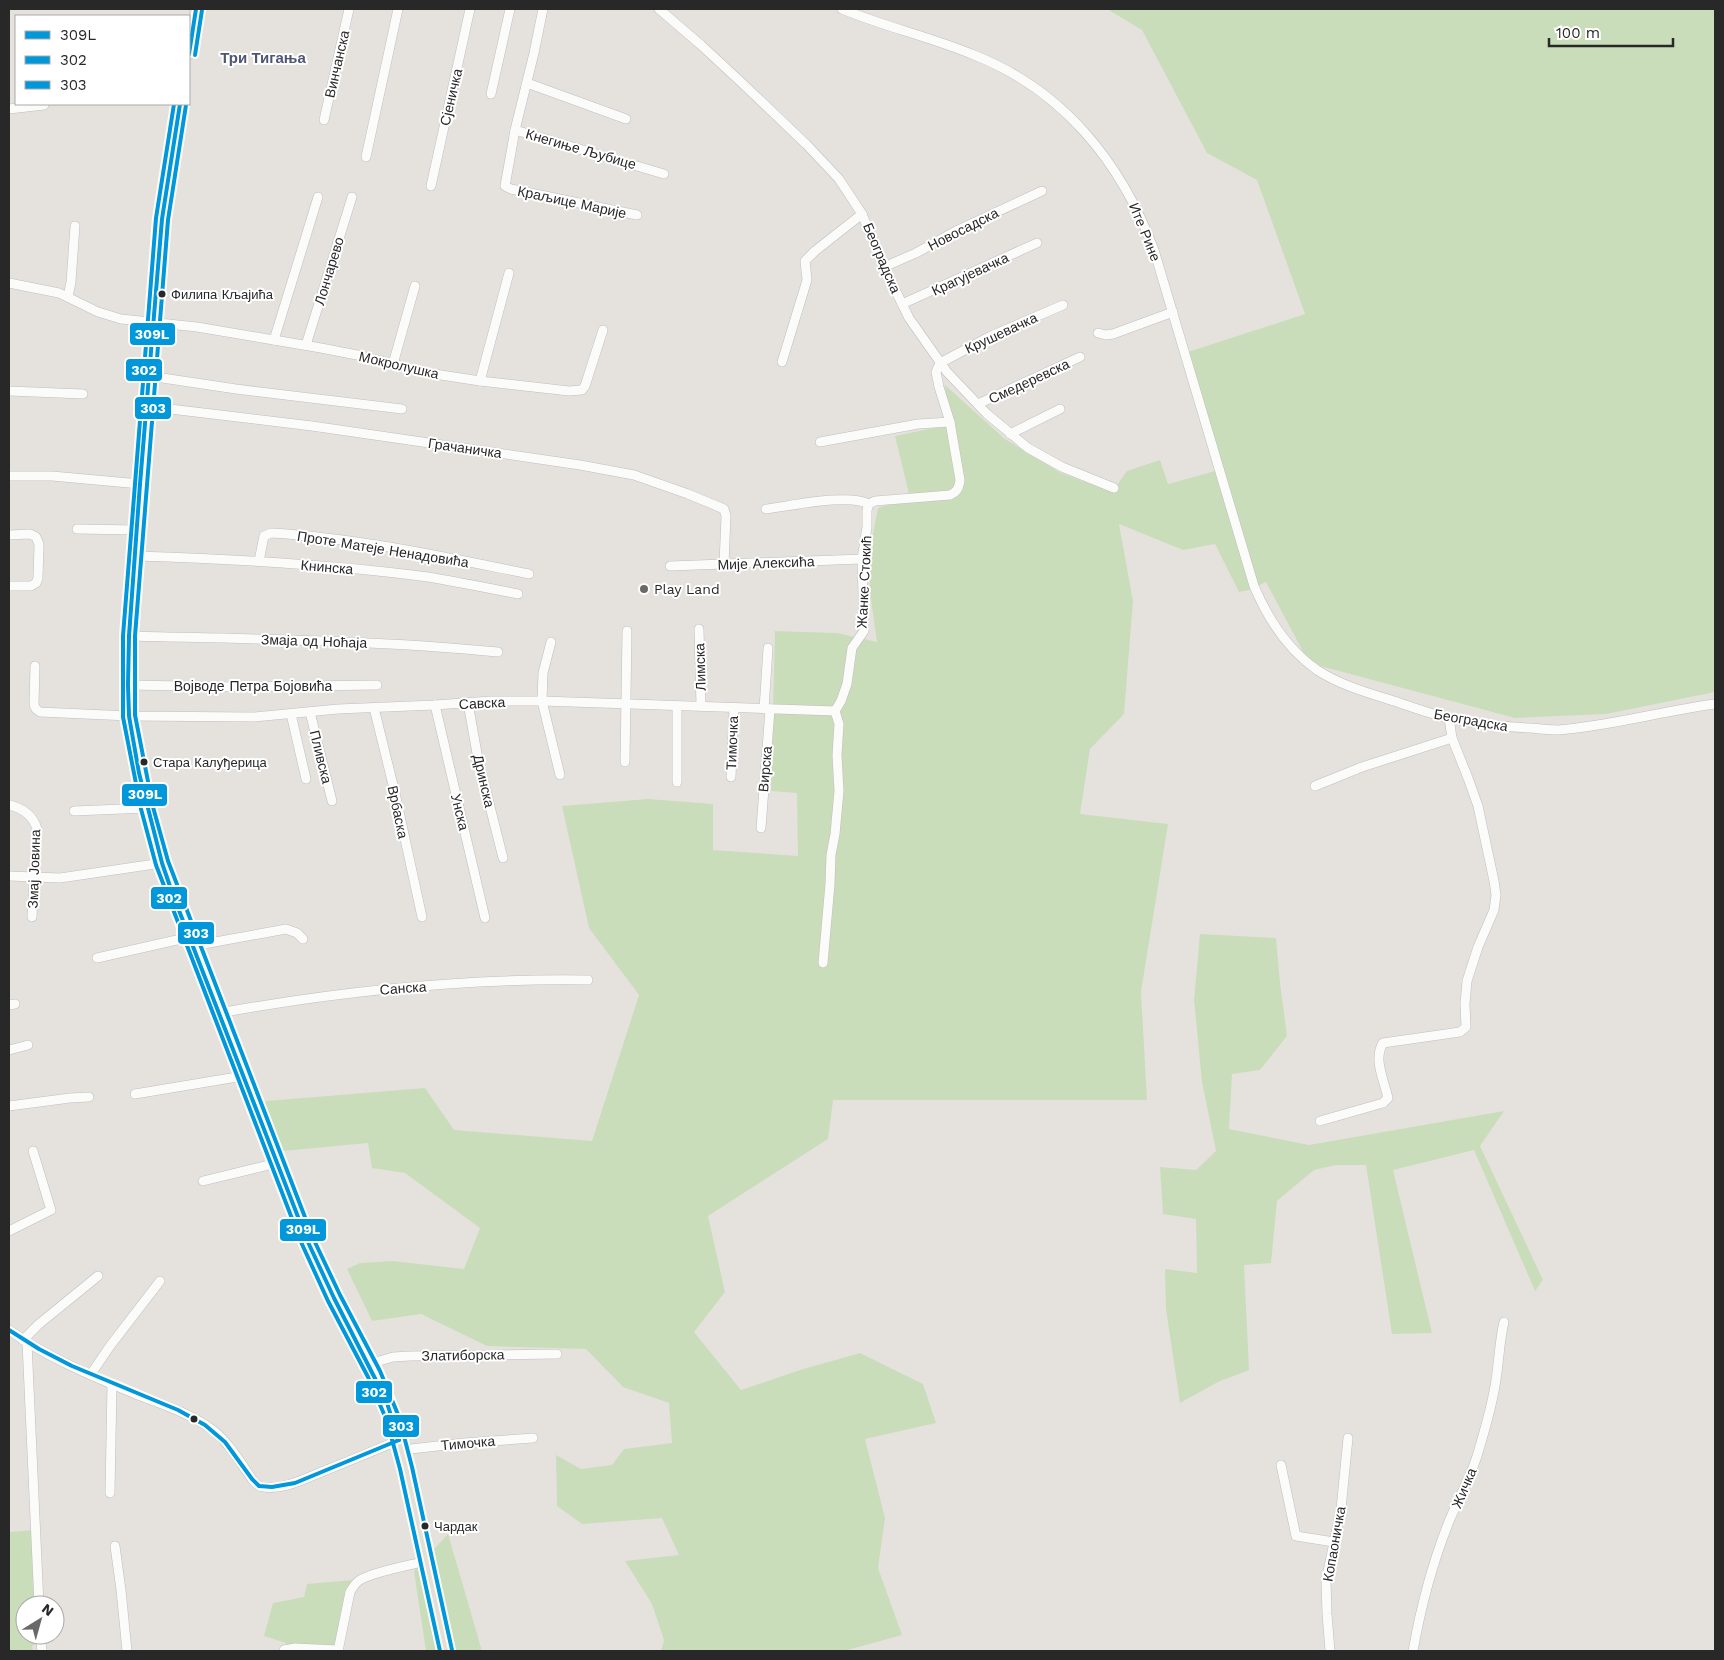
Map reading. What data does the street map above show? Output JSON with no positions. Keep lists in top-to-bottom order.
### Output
{
  "streets": {
    "street": [
      "Винчанска",
      "Сјеничка",
      "Кнегиње Љубице",
      "Краљице Марије",
      "Новосадска",
      "Ите Рине",
      "Београдска",
      "Лончарево",
      "Крагујевачка",
      "Крушевачка",
      "Мокролушка",
      "Смедеревска",
      "Грачаничка",
      "Проте Матеје Ненадовића",
      "Мије Алексића",
      "Книнска",
      "Жанке Стокић",
      "Змаја од Ноћаја",
      "Лимска",
      "Војводе Петра Бојовића",
      "Савска",
      "Тимочка",
      "Пливска",
      "Вирска",
      "Дринска",
      "Врбаска",
      "Унска",
      "Змај Јовина",
      "Санска",
      "Златиборска",
      "Жичка",
      "Копаоничка"
    ]
  },
  "crossings": [
    ["Кнегиње Љубице", "Краљице Марије"],
    ["Новосадска", "Београдска"],
    ["Ите Рине", "Београдска"],
    ["Београдска", "Крагујевачка"],
    ["Београдска", "Крушевачка"],
    ["Београдска", "Смедеревска"],
    ["Лончарево", "Мокролушка"],
    ["Грачаничка", "Мије Алексића"],
    ["Проте Матеје Ненадовића", "Книнска"],
    ["Мије Алексића", "Жанке Стокић"],
    ["Жанке Стокић", "Савска"],
    ["Лимска", "Савска"],
    ["Савска", "Тимочка"],
    ["Савска", "Пливска"],
    ["Савска", "Вирска"],
    ["Савска", "Дринска"],
    ["Савска", "Врбаска"],
    ["Савска", "Унска"]
  ],
  "districts": ["Три Тигања"],
  "places": [
    "Филипа Кљајића",
    "Play Land",
    "Стара Калуђерица",
    "Чардак"
  ],
  "lines": ["transit line 309L", "transit line 302", "transit line 303"],
  "legend": ["309L", "302", "303"],
  "scale_bar": "100 m",
  "north": "top right"
}
